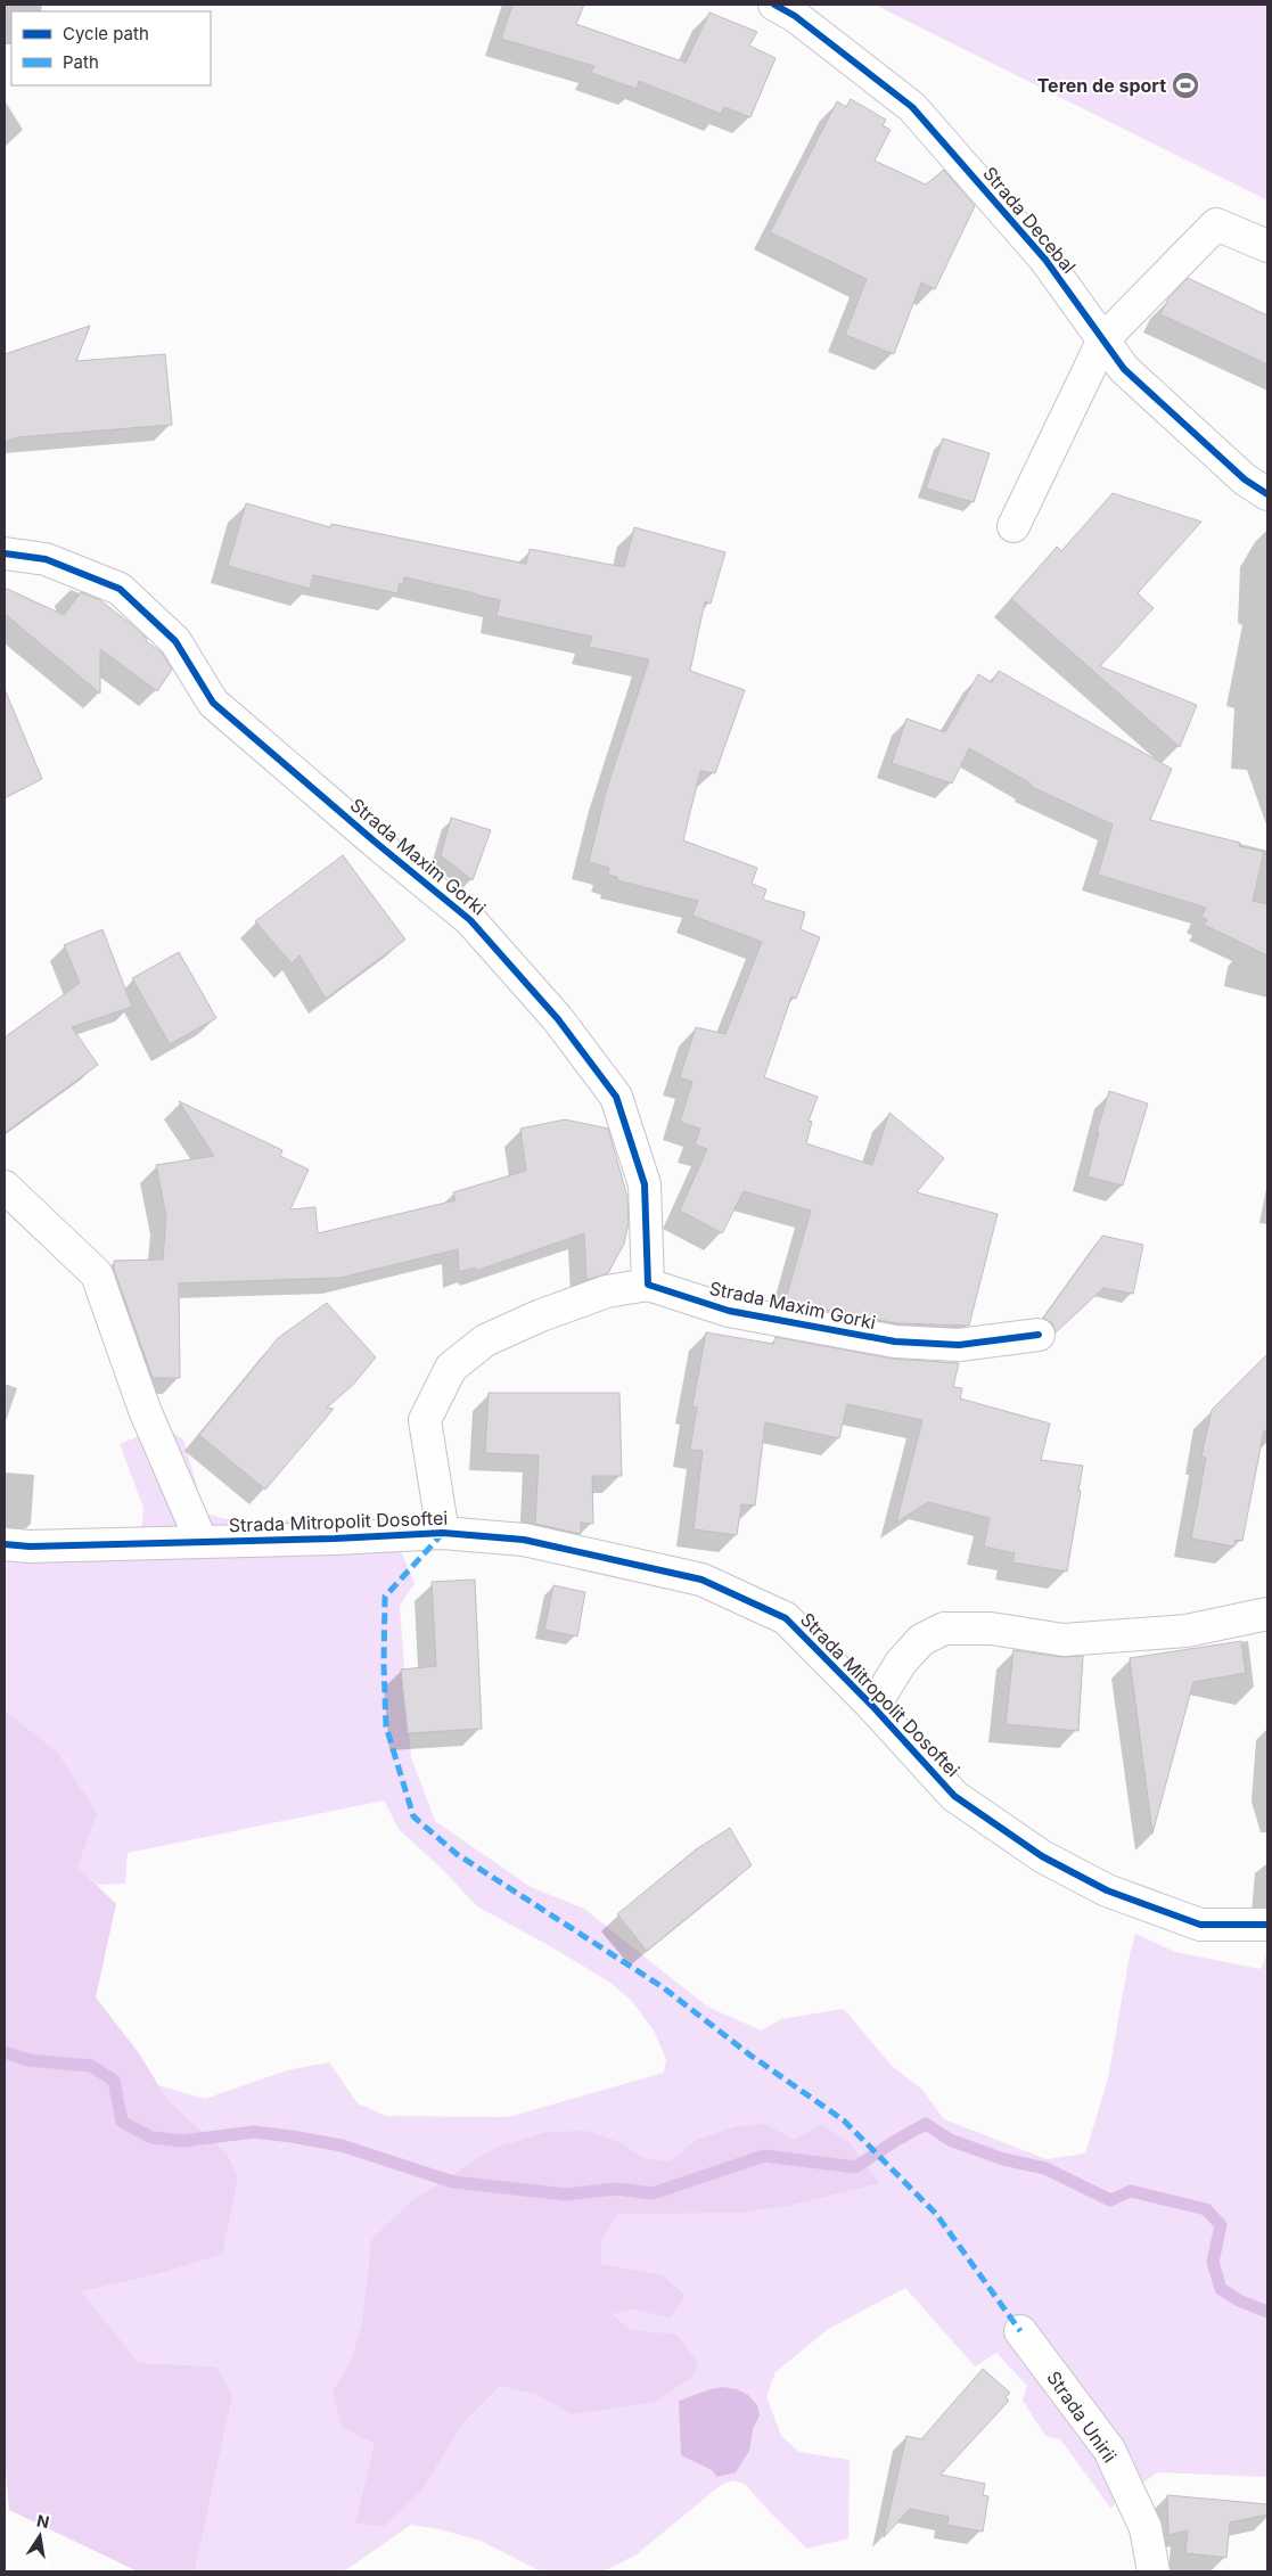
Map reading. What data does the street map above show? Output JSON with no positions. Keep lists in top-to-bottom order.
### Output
{
  "streets": {
    "street": [
      "Strada Decebal",
      "Strada Maxim Gorki",
      "Strada Mitropolit Dosoftei",
      "Strada Unirii"
    ]
  },
  "crossings": [
    ["Strada Maxim Gorki", "Strada Mitropolit Dosoftei"]
  ],
  "places": {
    "sports": ["Teren de sport"]
  },
  "legend": ["Cycle path", "Path"],
  "north": "top"
}
